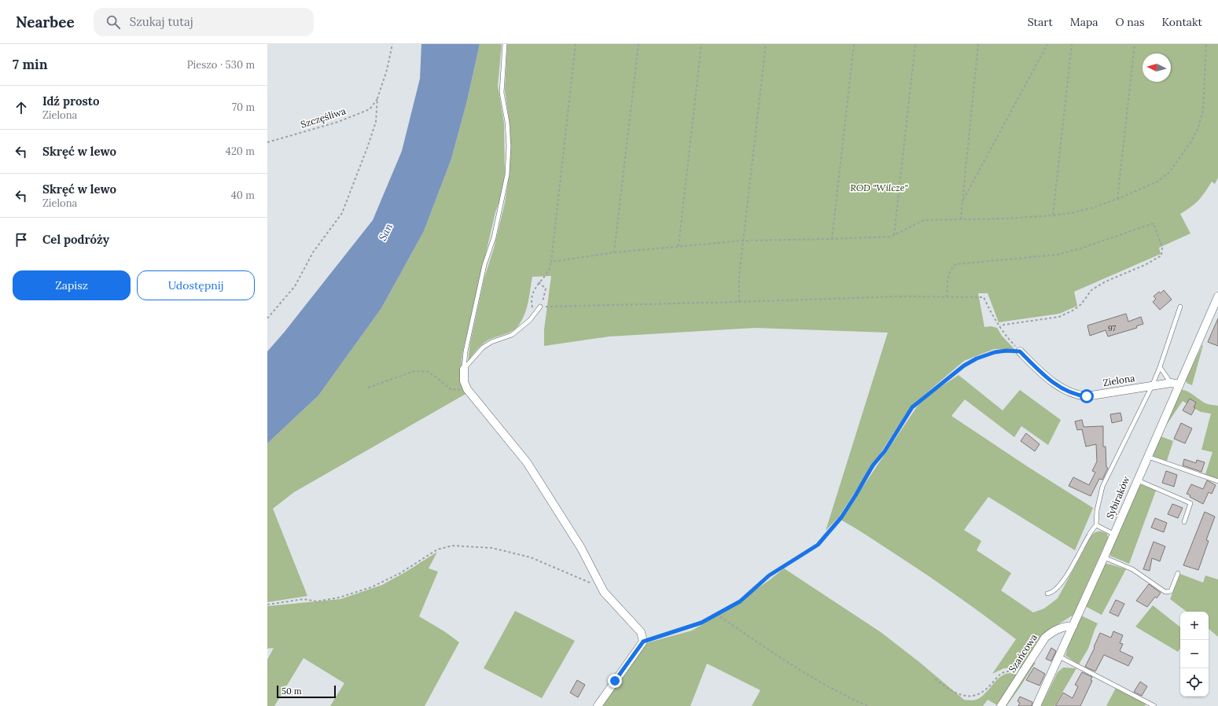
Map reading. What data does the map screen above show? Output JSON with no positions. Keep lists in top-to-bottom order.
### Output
{
  "streets": {
    "street": ["Zielona", "Sybiraków", "Szańcowa"],
    "path": ["Szczęśliwa"]
  },
  "crossings": [
    ["Zielona", "Sybiraków"],
    ["Sybiraków", "Szańcowa"]
  ],
  "water": ["San"],
  "parks": ["ROD \"Wilcze\""],
  "house_numbers": ["97"],
  "scale_bar": "50 m",
  "north": "left",
  "page": {
    "header": "Nearbee",
    "search": "Szukaj tutaj",
    "nav": [
      "Start",
      "Mapa",
      "O nas",
      "Kontakt"
    ],
    "heading": ["7 min", "Pieszo · 530 m"],
    "list": [
      ["Idź prosto", "Zielona", "70 m"],
      ["Skręć w lewo", "420 m"],
      ["Skręć w lewo", "Zielona", "40 m"],
      "Cel podróży"
    ],
    "buttons": ["Zapisz", "Udostępnij"],
    "map_buttons": ["+", "−"],
    "scale": "50 m"
  }
}
